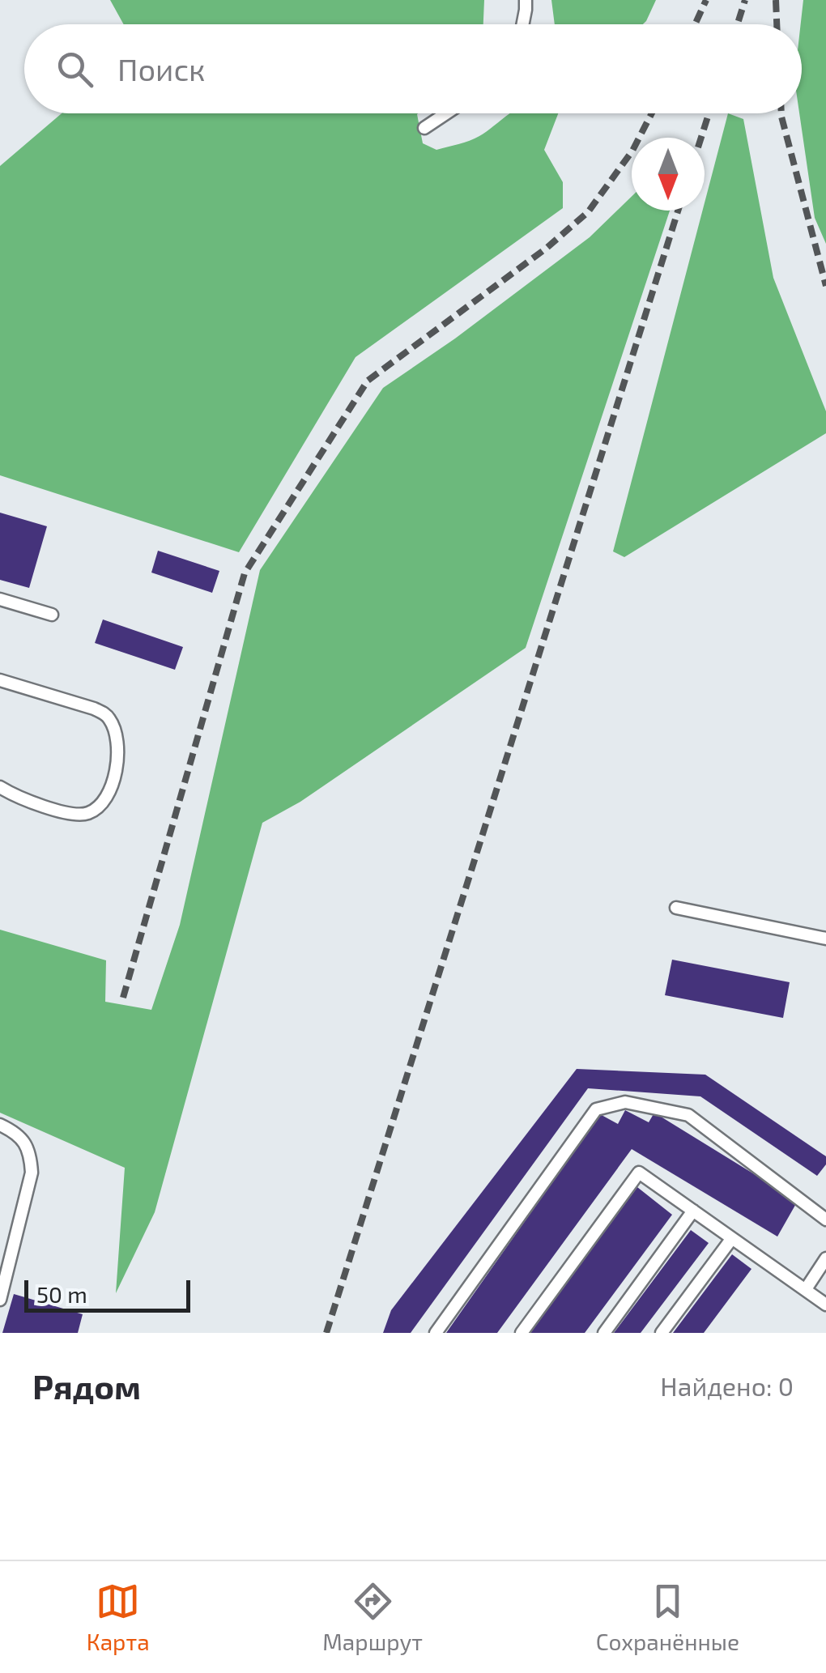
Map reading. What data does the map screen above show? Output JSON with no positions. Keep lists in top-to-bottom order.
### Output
{
  "scale_bar": "50 m",
  "north": "bottom",
  "page": {
    "search": "Поиск",
    "scale": "50 m",
    "heading": ["Рядом", "Найдено: 0"],
    "nav": ["Карта", "Маршрут", "Сохранённые"]
  }
}
